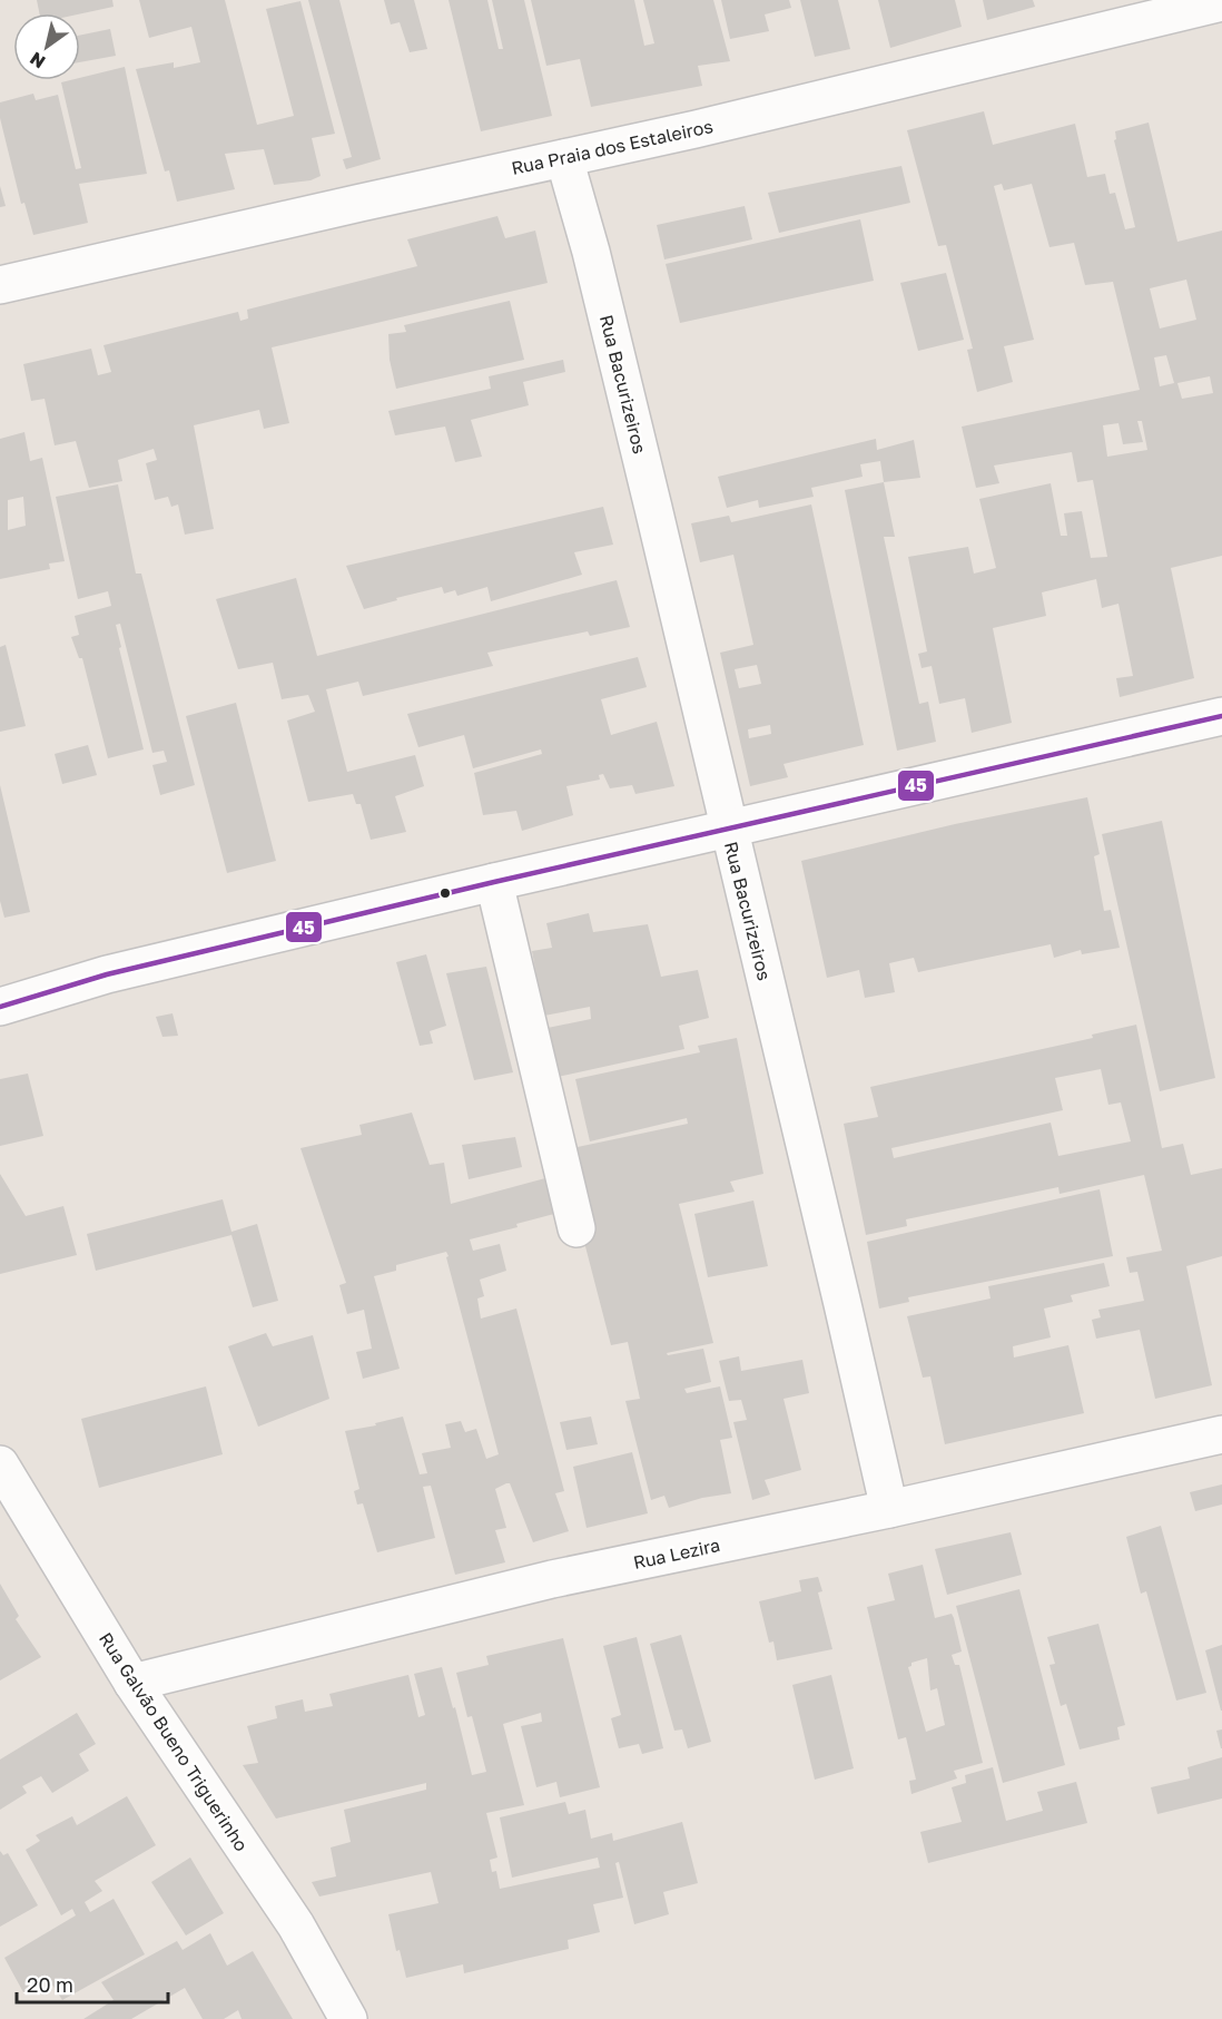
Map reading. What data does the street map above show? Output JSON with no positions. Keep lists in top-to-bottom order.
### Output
{
  "streets": {
    "street": [
      "Rua Praia dos Estaleiros",
      "Rua Bacurizeiros",
      "Rua Lezira",
      "Rua Galvão Bueno Triguerinho"
    ]
  },
  "crossings": [
    ["Rua Praia dos Estaleiros", "Rua Bacurizeiros"],
    ["Rua Bacurizeiros", "Rua Lezira"],
    ["Rua Lezira", "Rua Galvão Bueno Triguerinho"]
  ],
  "lines": ["transit line 45"],
  "scale_bar": "20 m",
  "north": "bottom left"
}
